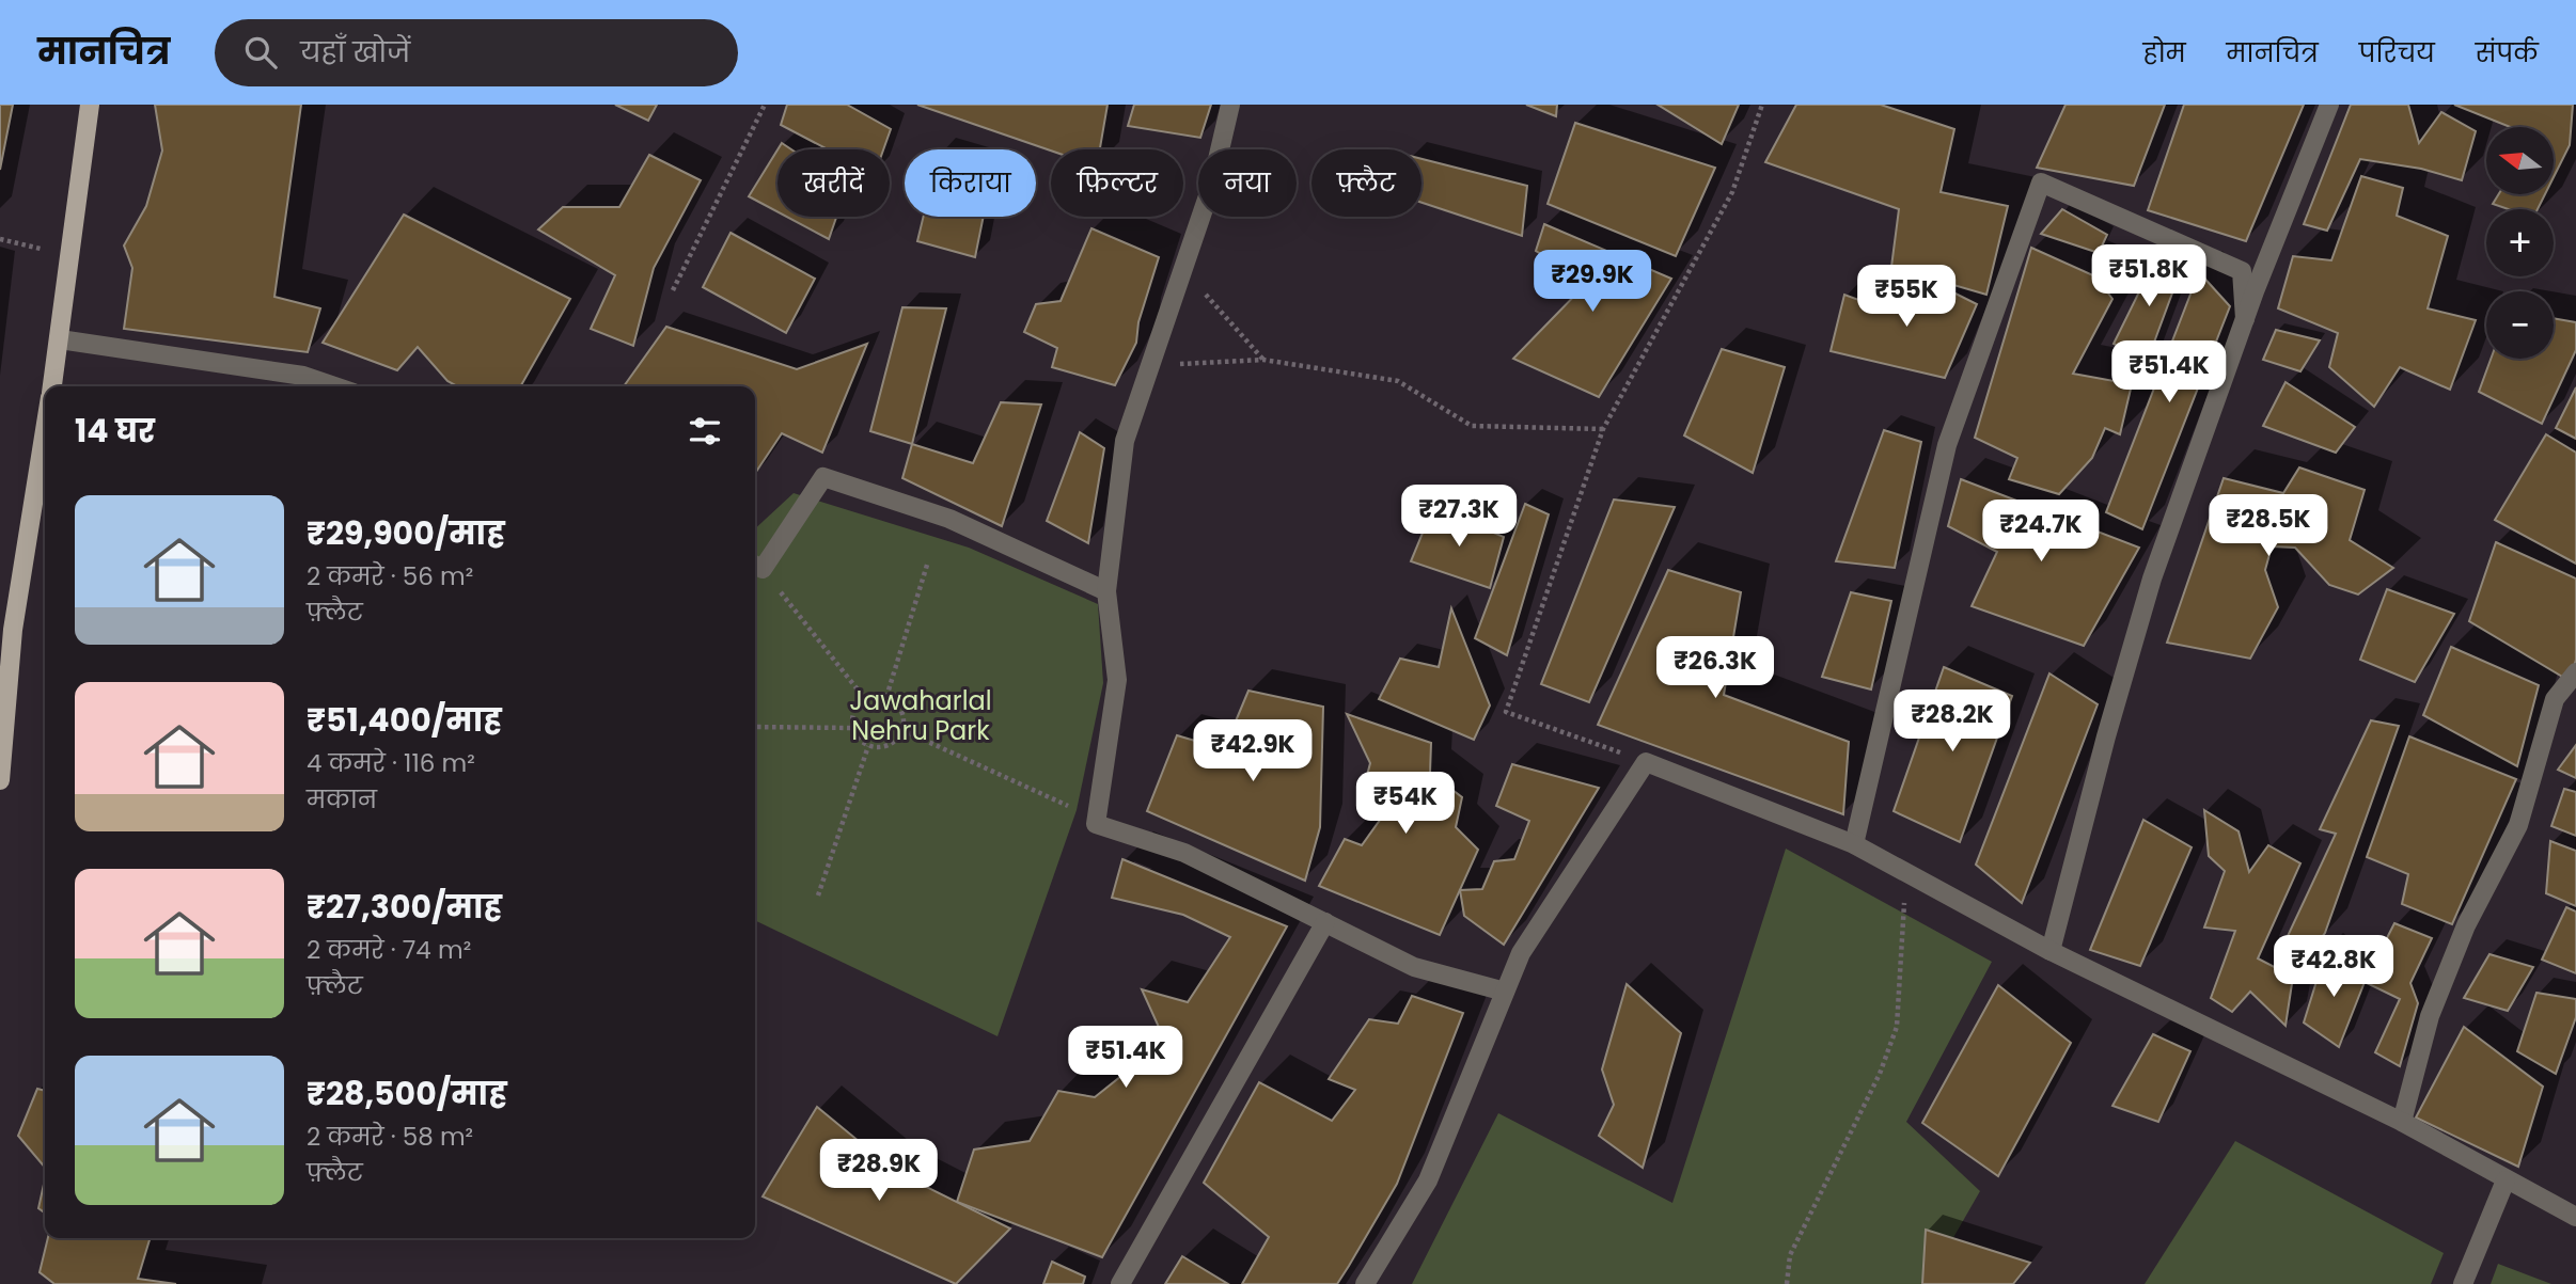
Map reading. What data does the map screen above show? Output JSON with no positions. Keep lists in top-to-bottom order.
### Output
{
  "parks": ["Jawaharlal Nehru Park"],
  "north": "left",
  "page": {
    "header": "मानचित्र",
    "search": "यहाँ खोजें",
    "nav": [
      "होम",
      "मानचित्र",
      "परिचय",
      "संपर्क"
    ],
    "map_buttons": ["+", "−"],
    "chip": [
      "खरीदें",
      "किराया",
      "फ़िल्टर",
      "नया",
      "फ़्लैट"
    ],
    "price": [
      "₹51.8K",
      "₹29.9K",
      "₹55K",
      "₹51.4K",
      "₹27.3K",
      "₹28.5K",
      "₹24.7K",
      "₹26.3K",
      "₹28.2K",
      "₹42.9K",
      "₹54K",
      "₹42.8K",
      "₹51.4K",
      "₹28.9K"
    ],
    "heading": "14 घर",
    "list": [
      {
        "name": "₹29,900/माह",
        "note": "2 कमरे · 56 m² · फ़्लैट"
      },
      {
        "name": "₹51,400/माह",
        "note": "4 कमरे · 116 m² · मकान"
      },
      {
        "name": "₹27,300/माह",
        "note": "2 कमरे · 74 m² · फ़्लैट"
      },
      {
        "name": "₹28,500/माह",
        "note": "2 कमरे · 58 m² · फ़्लैट"
      }
    ]
  }
}
